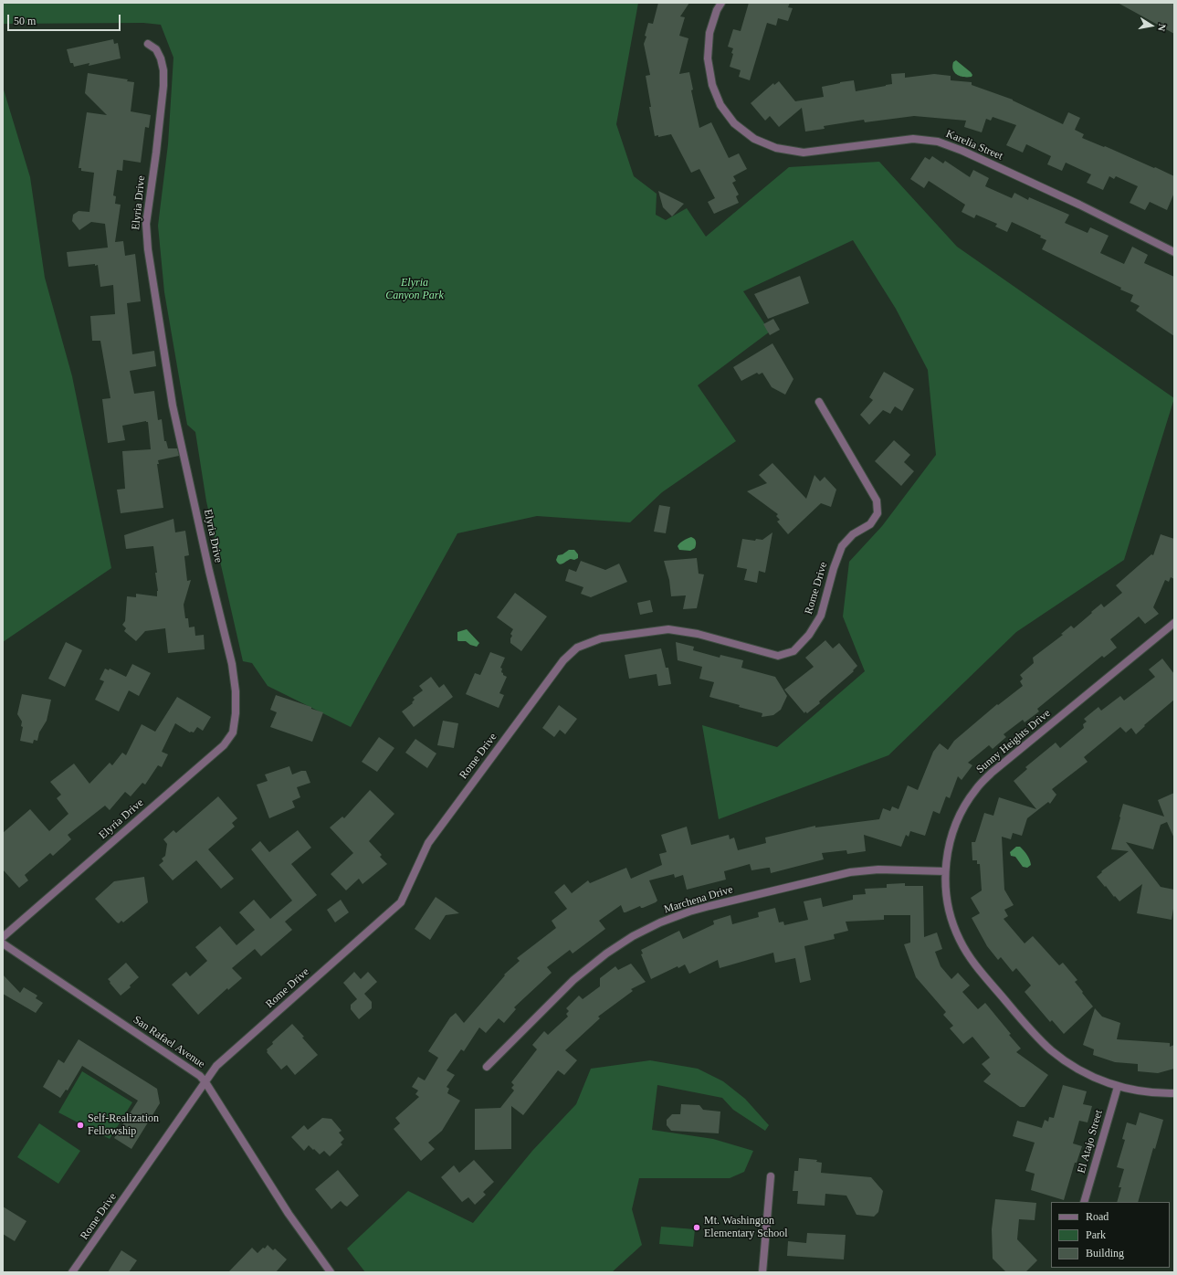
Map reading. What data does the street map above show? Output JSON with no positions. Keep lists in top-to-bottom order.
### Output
{
  "streets": {
    "street": [
      "Karelia Street",
      "Elyria Drive",
      "Rome Drive",
      "Sunny Heights Drive",
      "Marchena Drive",
      "San Rafael Avenue",
      "El Atajo Street"
    ]
  },
  "crossings": [
    ["Rome Drive", "San Rafael Avenue"],
    ["Sunny Heights Drive", "Marchena Drive"],
    ["Sunny Heights Drive", "El Atajo Street"]
  ],
  "parks": ["Elyria Canyon Park"],
  "places": ["Self-Realization Fellowship", "Mt. Washington Elementary School"],
  "legend": ["Road", "Park", "Building"],
  "scale_bar": "50 m",
  "north": "right"
}
